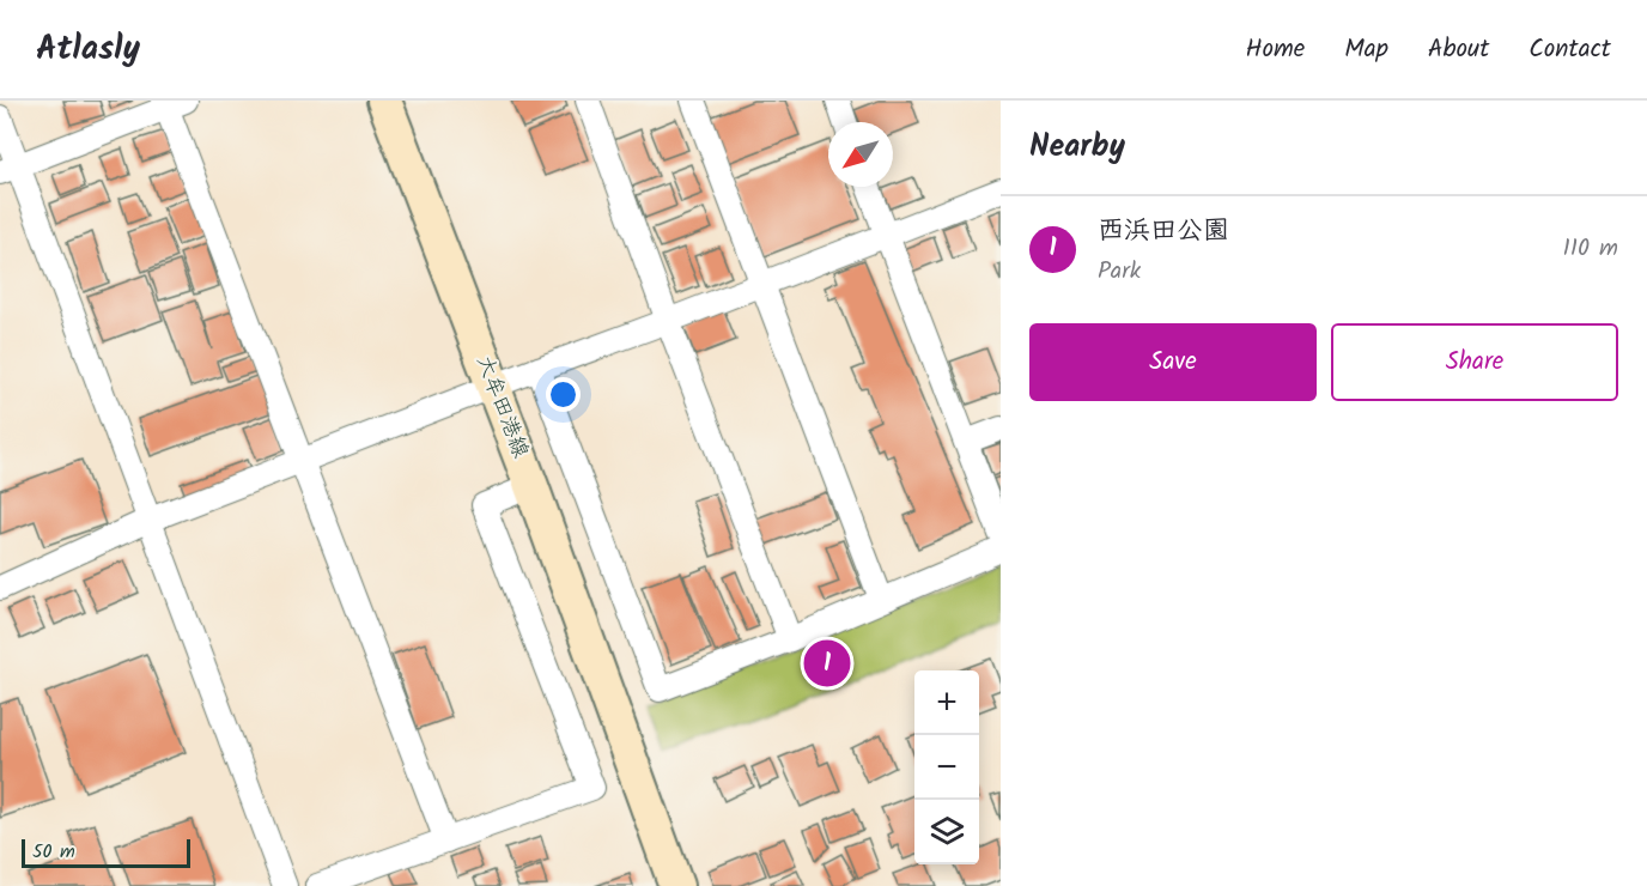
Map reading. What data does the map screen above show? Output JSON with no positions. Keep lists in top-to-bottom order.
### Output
{
  "streets": {
    "main road": ["大牟田港線"]
  },
  "scale_bar": "50 m",
  "north": "bottom left",
  "page": {
    "header": "Atlasly",
    "nav": [
      "Home",
      "Map",
      "About",
      "Contact"
    ],
    "heading": "Nearby",
    "list": [
      {
        "mark": "1",
        "name": "西浜田公園",
        "note": "Park",
        "value": "110 m"
      }
    ],
    "buttons": ["Save", "Share"],
    "pins": "1",
    "map_buttons": ["+", "−"],
    "scale": "50 m"
  }
}
